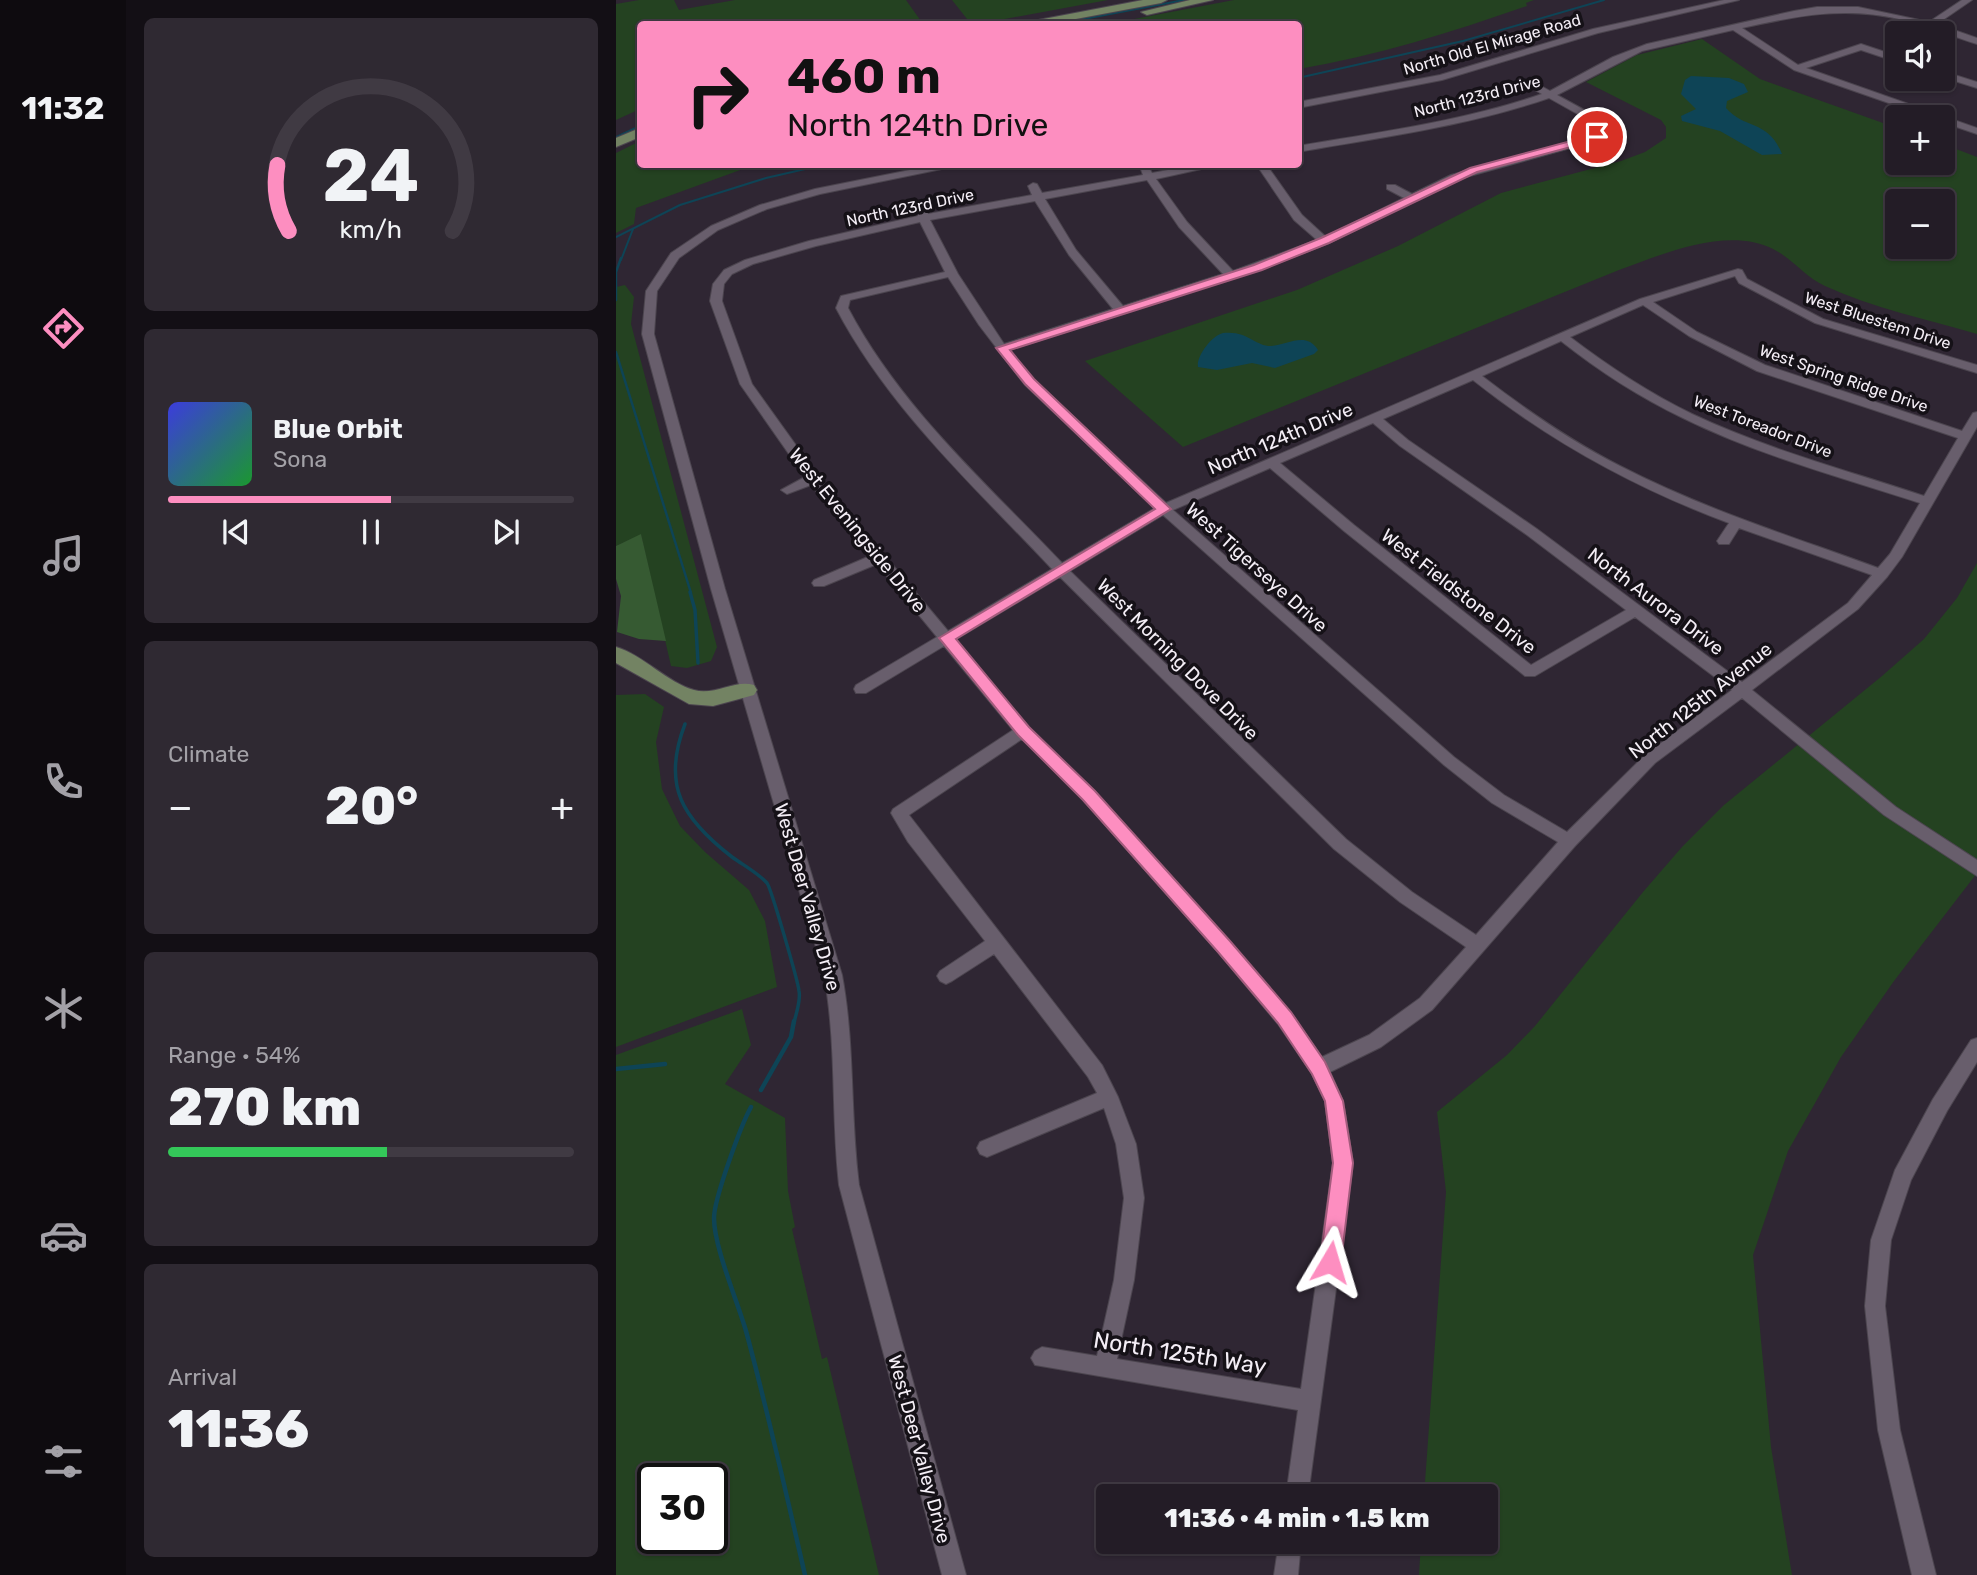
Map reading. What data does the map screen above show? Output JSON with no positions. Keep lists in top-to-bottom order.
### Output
{
  "streets": {
    "street": [
      "North Old El Mirage Road",
      "North 123rd Drive",
      "West Bluestem Drive",
      "West Spring Ridge Drive",
      "West Toreador Drive",
      "North 124th Drive",
      "West Eveningside Drive",
      "West Tigerseye Drive",
      "West Fieldstone Drive",
      "North Aurora Drive",
      "West Morning Dove Drive",
      "North 125th Avenue",
      "West Deer Valley Drive",
      "North 125th Way"
    ]
  },
  "crossings": [
    ["North 123rd Drive", "West Eveningside Drive"],
    ["North 123rd Drive", "West Tigerseye Drive"],
    ["West Bluestem Drive", "North 124th Drive"],
    ["West Spring Ridge Drive", "North 124th Drive"],
    ["West Spring Ridge Drive", "North 125th Avenue"],
    ["West Toreador Drive", "North 124th Drive"],
    ["West Toreador Drive", "North 125th Avenue"],
    ["North 124th Drive", "West Eveningside Drive"],
    ["North 124th Drive", "West Tigerseye Drive"],
    ["North 124th Drive", "West Fieldstone Drive"],
    ["North 124th Drive", "North Aurora Drive"],
    ["North 124th Drive", "West Morning Dove Drive"],
    ["West Eveningside Drive", "North 125th Avenue"],
    ["West Eveningside Drive", "North 125th Way"],
    ["West Tigerseye Drive", "West Morning Dove Drive"],
    ["West Tigerseye Drive", "North 125th Avenue"],
    ["West Fieldstone Drive", "North Aurora Drive"],
    ["North Aurora Drive", "North 125th Avenue"],
    ["West Morning Dove Drive", "North 125th Avenue"]
  ],
  "page": {
    "tabs": "11:32",
    "map_buttons": ["+", "−"],
    "turn": ["460 m", "North 124th Drive"],
    "song": ["Blue Orbit", "Sona"],
    "tile": [
      "Climate",
      ["Range · 54%", "270 km"],
      ["Arrival", "11:36"]
    ],
    "heat": ["−", "20°", "+"],
    "limit": "30",
    "trip": "11:36 · 4 min · 1.5 km",
    "gauge": ["24", "km/h"]
  }
}
